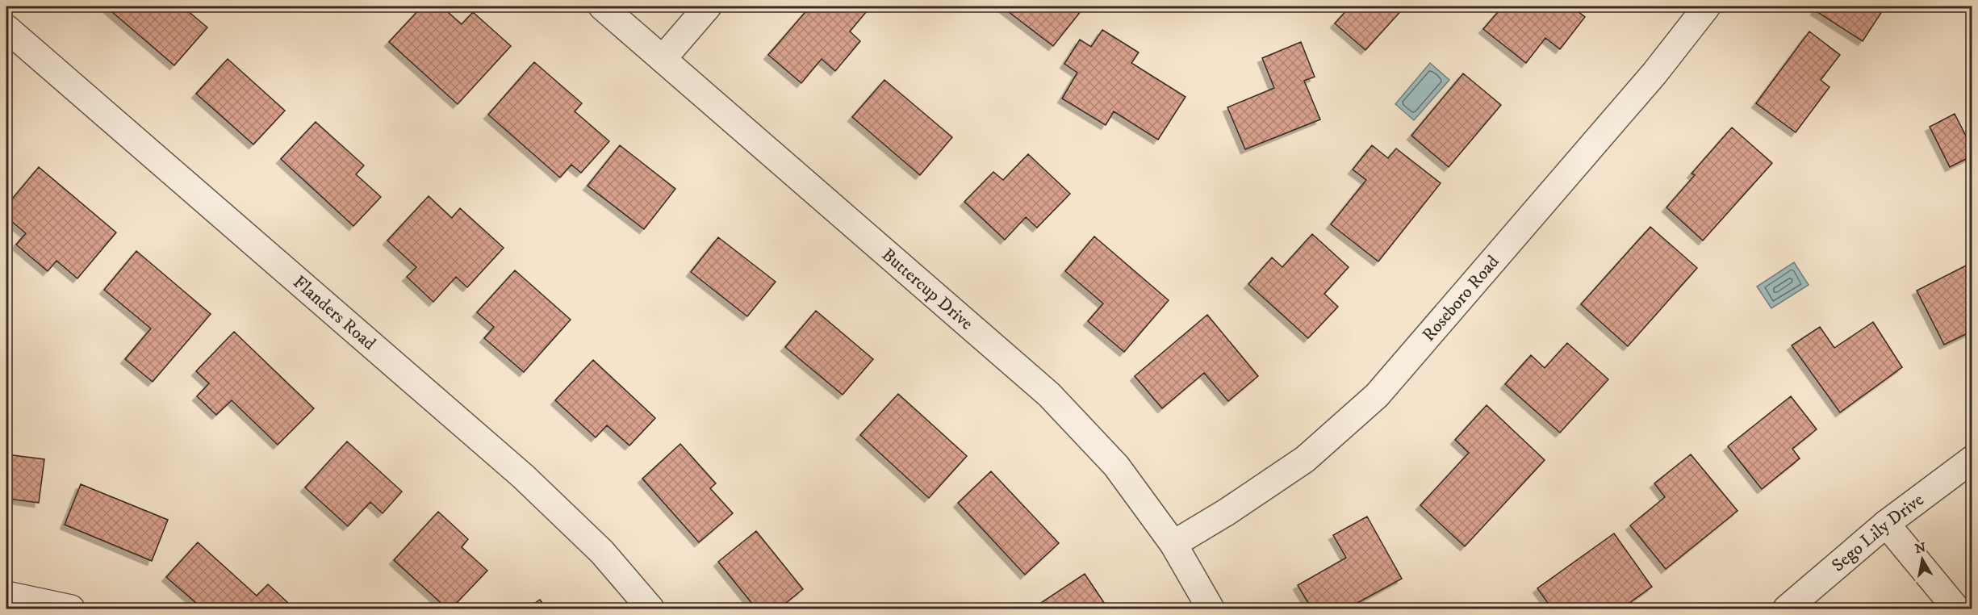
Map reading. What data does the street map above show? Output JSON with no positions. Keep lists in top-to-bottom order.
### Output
{
  "streets": {
    "street": [
      "Buttercup Drive",
      "Roseboro Road",
      "Flanders Road",
      "Sego Lily Drive"
    ]
  },
  "crossings": [
    ["Buttercup Drive", "Roseboro Road"]
  ],
  "north": "top"
}
